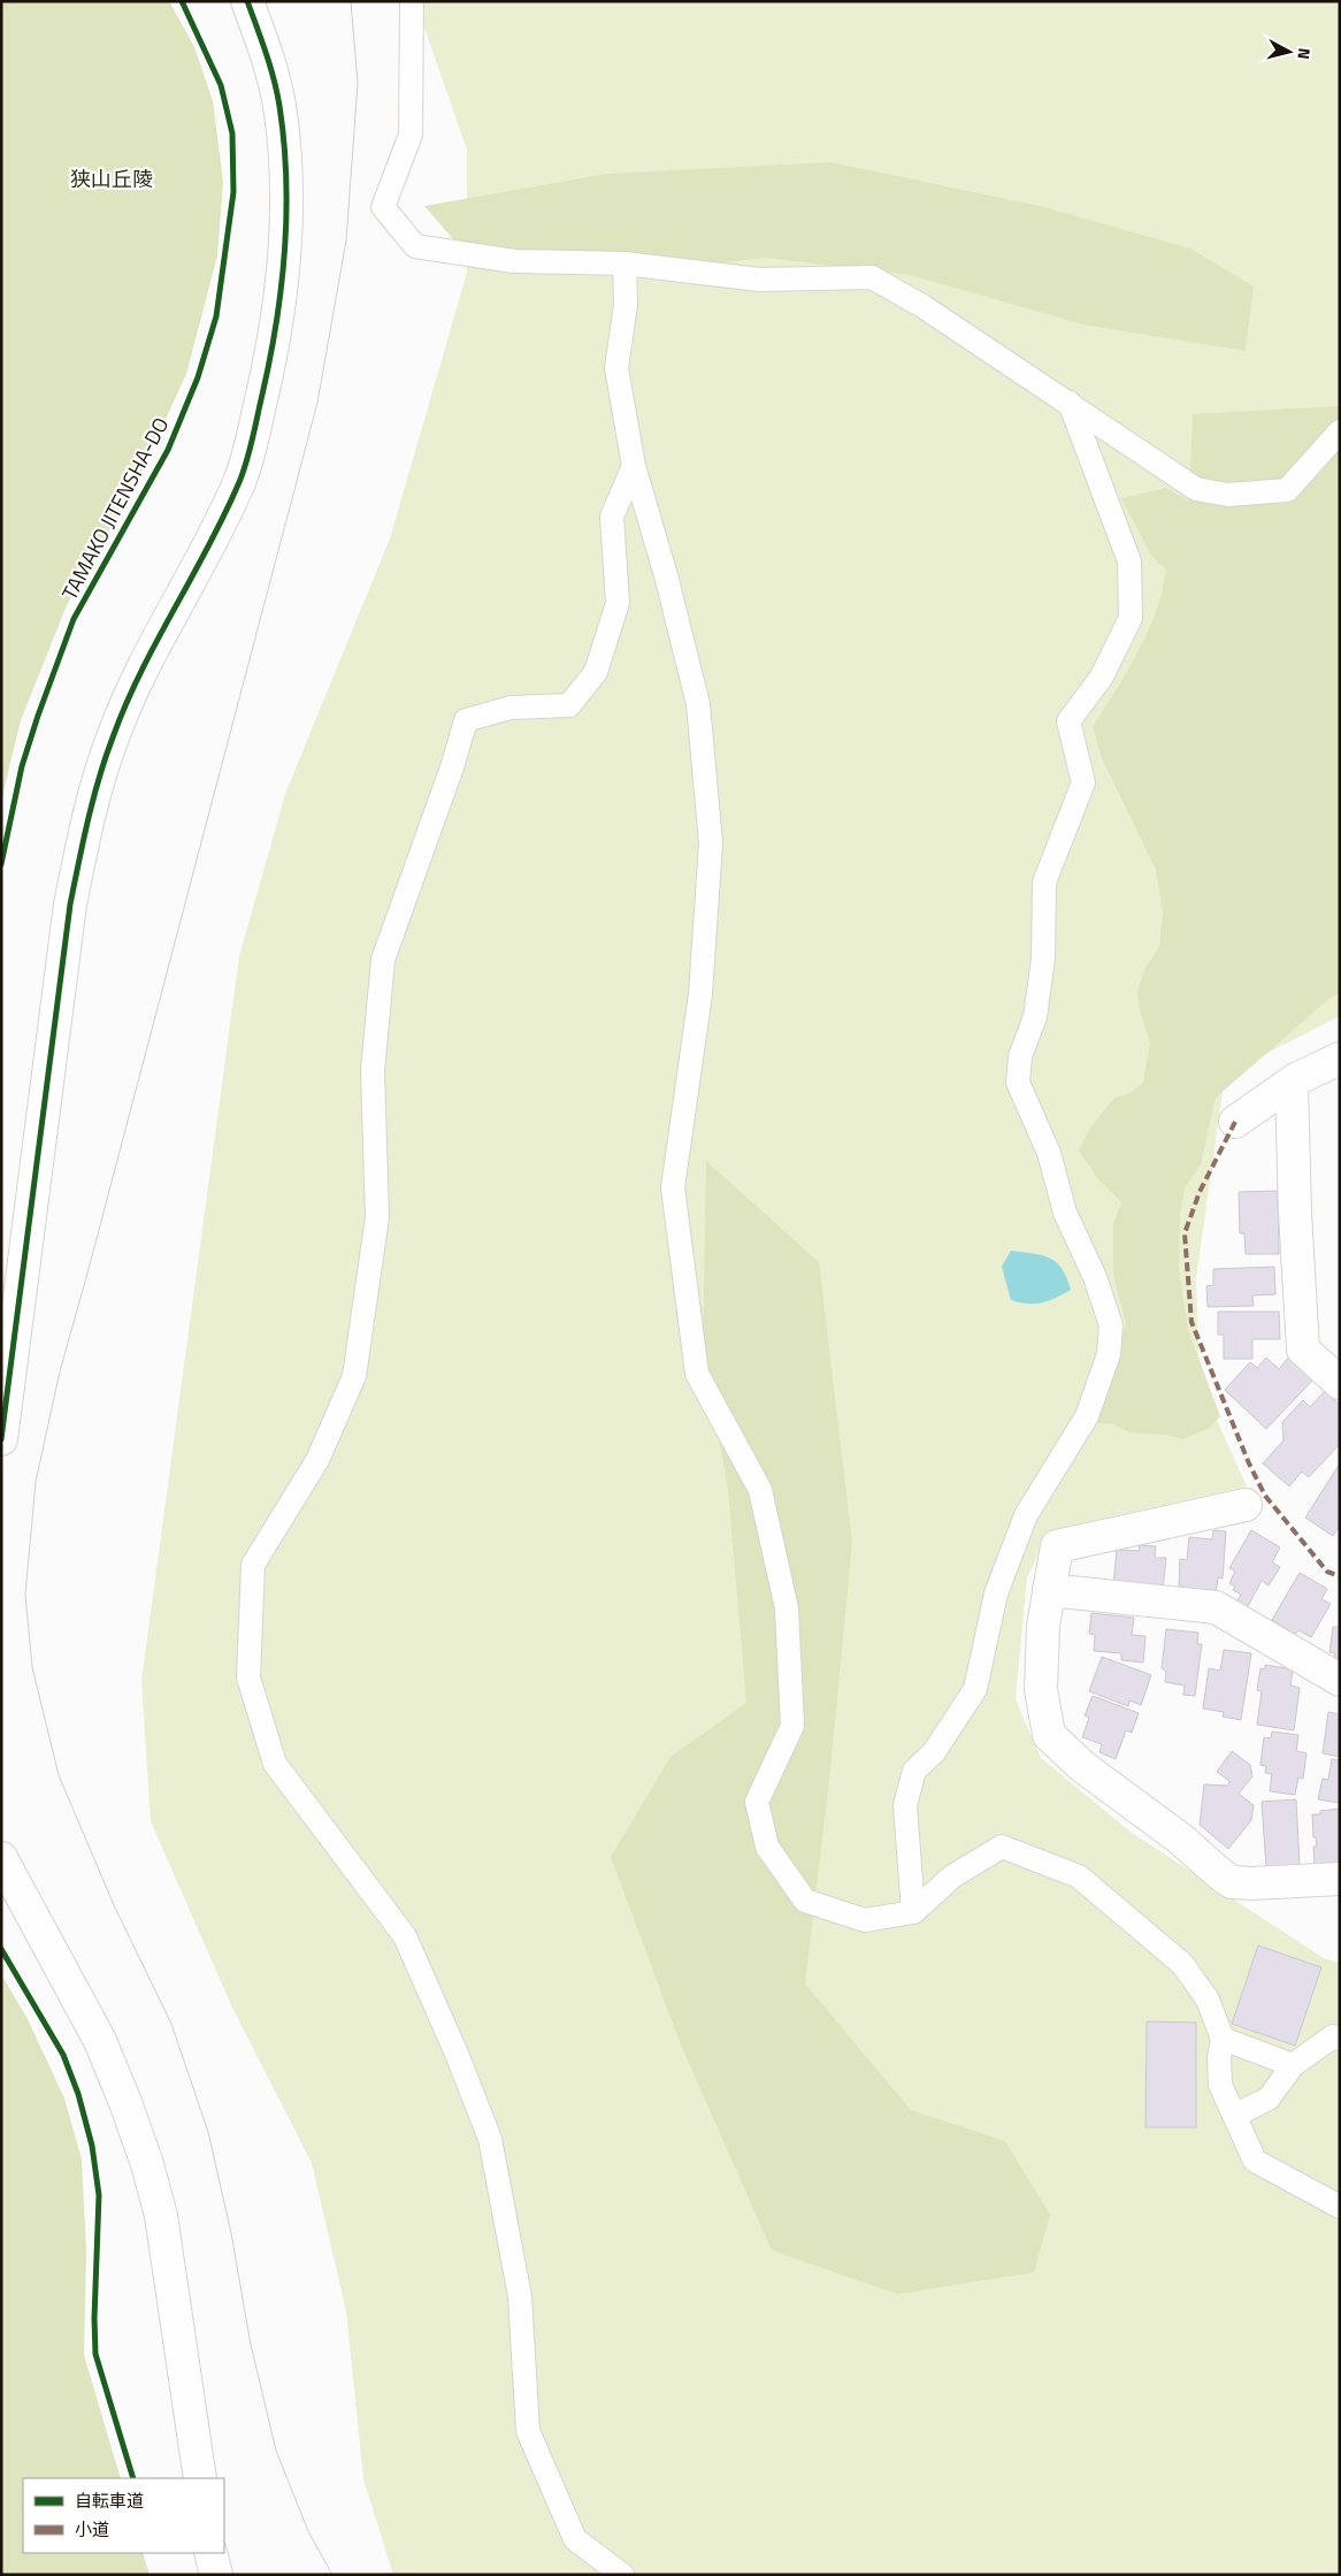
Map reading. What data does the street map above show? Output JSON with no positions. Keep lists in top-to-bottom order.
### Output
{
  "streets": {
    "cycle path": ["TAMAKO JITENSHA-DO"]
  },
  "parks": ["狭山丘陵"],
  "legend": ["自転車道", "小道"],
  "north": "right"
}
